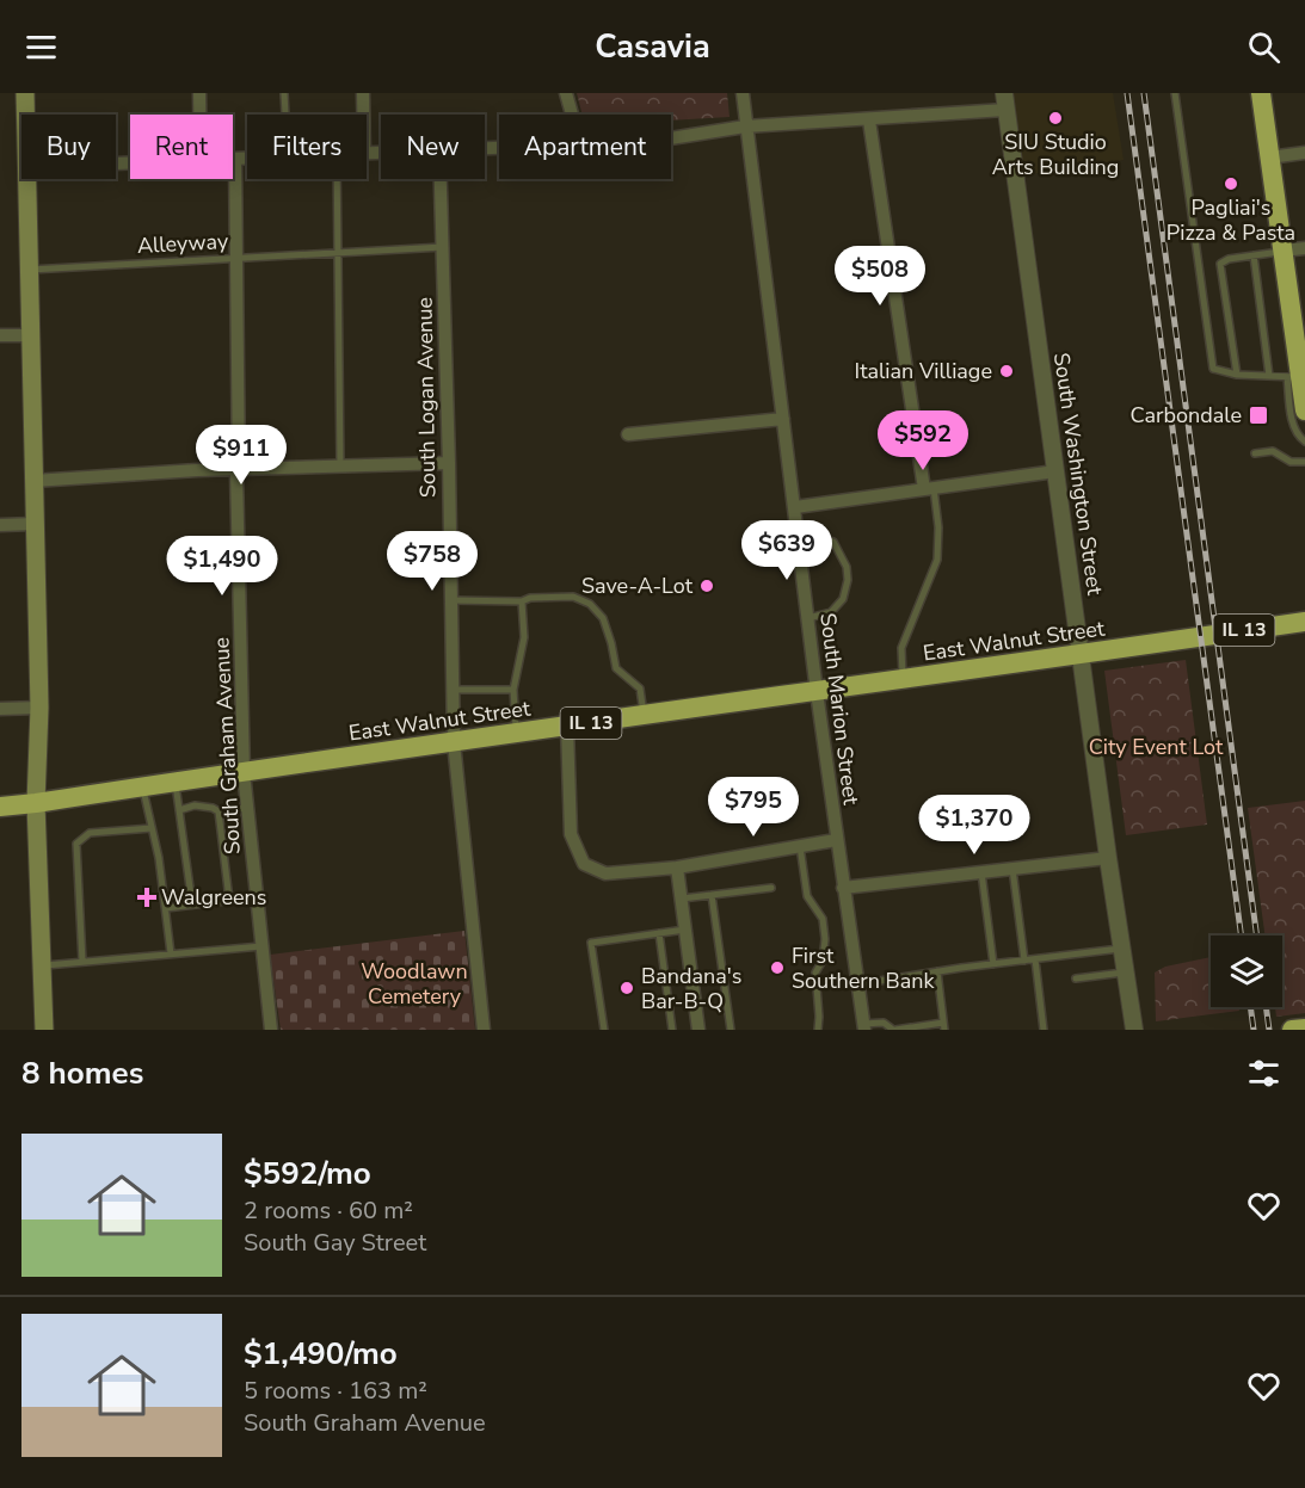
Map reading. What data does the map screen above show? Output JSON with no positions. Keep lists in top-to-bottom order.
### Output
{
  "streets": {
    "highway": ["IL 13", "East Walnut Street"],
    "street": [
      "South Logan Avenue",
      "South Washington Street",
      "South Marion Street",
      "South Graham Avenue"
    ],
    "lane": ["Alleyway"]
  },
  "crossings": [
    ["Alleyway", "South Logan Avenue"],
    ["Alleyway", "South Graham Avenue"],
    ["South Logan Avenue", "East Walnut Street"],
    ["South Washington Street", "East Walnut Street"],
    ["East Walnut Street", "South Marion Street"],
    ["East Walnut Street", "South Graham Avenue"]
  ],
  "parks": ["City Event Lot", "Woodlawn Cemetery"],
  "places": {
    "other": [
      "SIU Studio Arts Building",
      "Pagliai's Pizza & Pasta",
      "Italian Villiage",
      "Save-A-Lot",
      "First Southern Bank",
      "Bandana's Bar-B-Q"
    ],
    "transit": ["Carbondale"],
    "health": ["Walgreens"]
  },
  "page": {
    "header": "Casavia",
    "chip": [
      "Buy",
      "Rent",
      "Filters",
      "New",
      "Apartment"
    ],
    "price": [
      "$508",
      "$592",
      "$911",
      "$639",
      "$758",
      "$1,490",
      "$795",
      "$1,370"
    ],
    "heading": "8 homes",
    "list": [
      {
        "name": "$592/mo",
        "note": "2 rooms · 60 m² · South Gay Street"
      },
      {
        "name": "$1,490/mo",
        "note": "5 rooms · 163 m² · South Graham Avenue"
      }
    ]
  }
}
